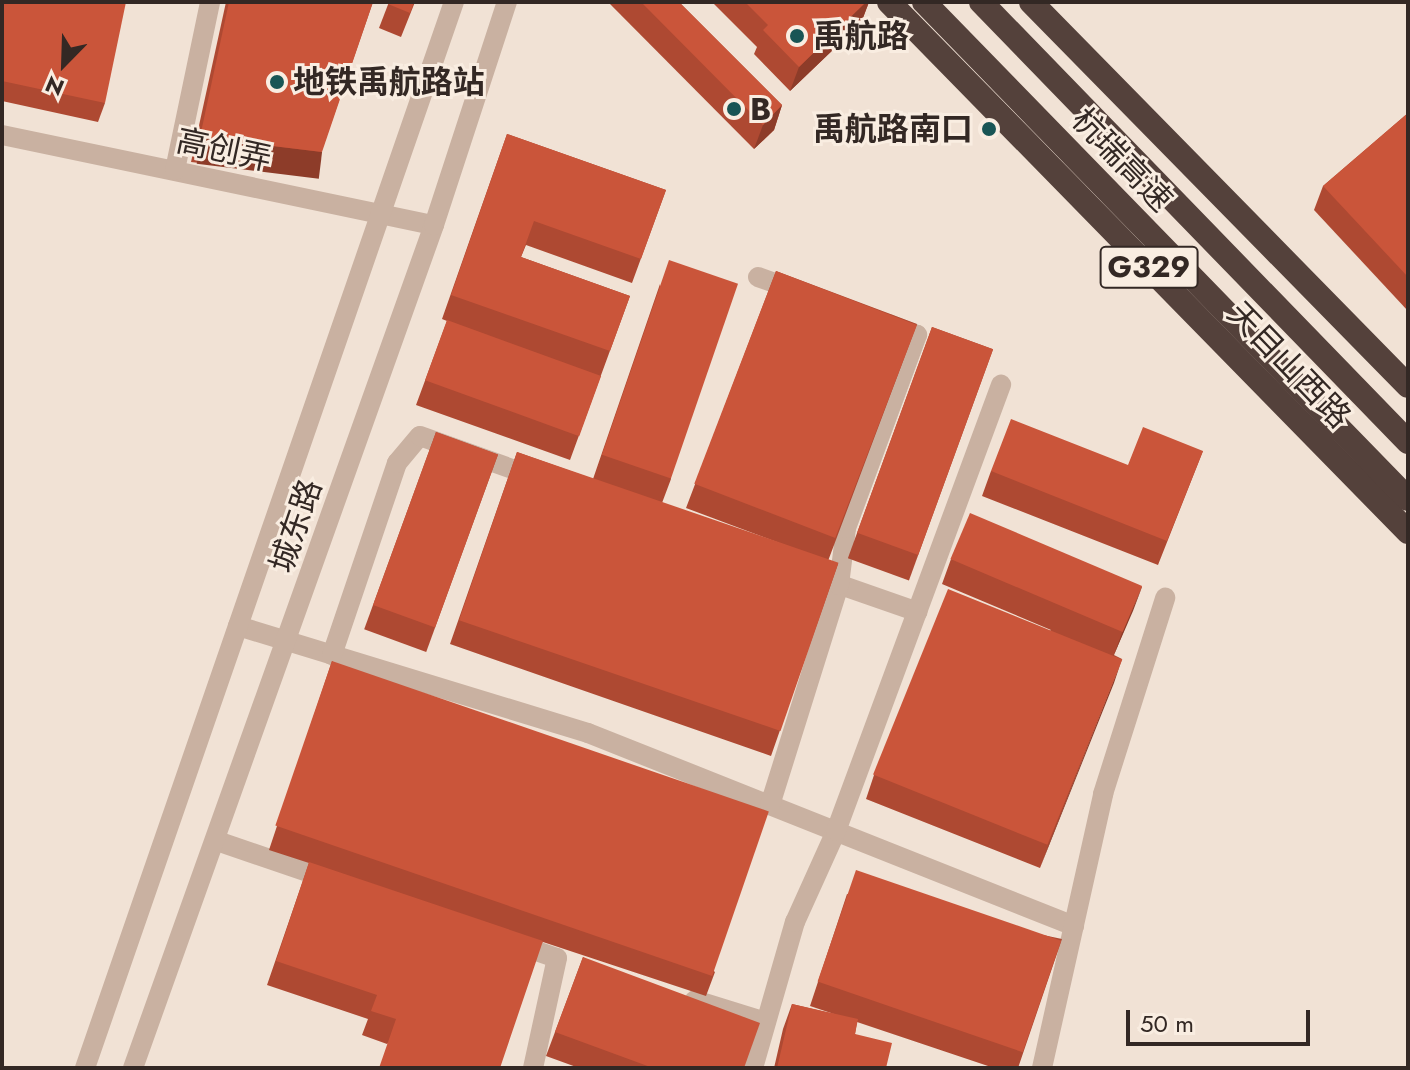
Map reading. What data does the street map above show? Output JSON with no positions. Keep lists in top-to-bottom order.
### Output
{
  "streets": {
    "highway": ["杭瑞高速", "G329", "天目山西路"],
    "street": ["高创弄", "城东路"]
  },
  "crossings": [
    ["高创弄", "城东路"]
  ],
  "places": [
    "禹航路",
    "地铁禹航路站",
    "B",
    "禹航路南口"
  ],
  "scale_bar": "50 m",
  "north": "bottom left"
}
